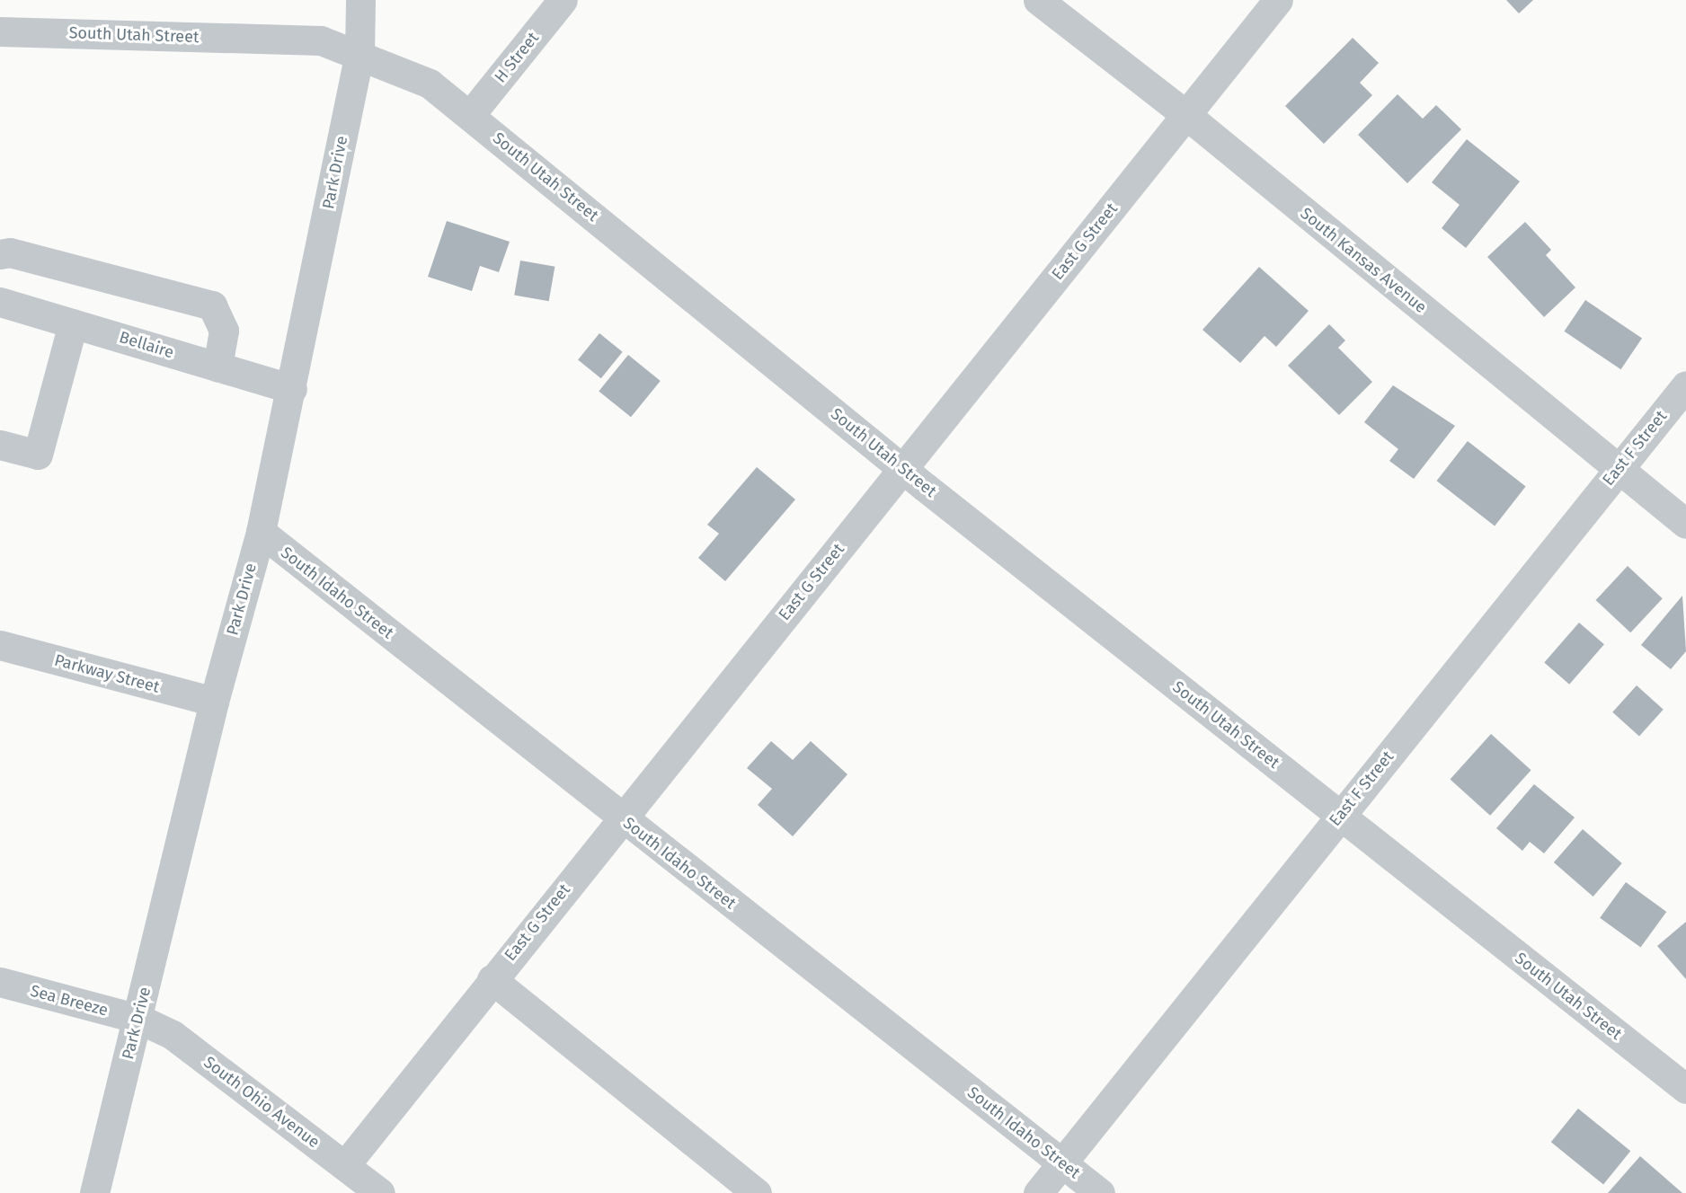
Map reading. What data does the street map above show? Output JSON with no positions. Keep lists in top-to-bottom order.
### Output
{
  "streets": {
    "street": [
      "South Utah Street",
      "H Street",
      "Park Drive",
      "East G Street",
      "South Kansas Avenue",
      "Bellaire",
      "East F Street",
      "South Idaho Street",
      "Parkway Street",
      "Sea Breeze",
      "South Ohio Avenue"
    ]
  },
  "crossings": [
    ["South Utah Street", "H Street"],
    ["South Utah Street", "Park Drive"],
    ["South Utah Street", "East G Street"],
    ["South Utah Street", "East F Street"],
    ["Park Drive", "Bellaire"],
    ["Park Drive", "South Idaho Street"],
    ["Park Drive", "Parkway Street"],
    ["Park Drive", "Sea Breeze"],
    ["Park Drive", "South Ohio Avenue"],
    ["East G Street", "South Kansas Avenue"],
    ["East G Street", "South Idaho Street"],
    ["East G Street", "South Ohio Avenue"],
    ["South Kansas Avenue", "East F Street"],
    ["East F Street", "South Idaho Street"],
    ["Sea Breeze", "South Ohio Avenue"]
  ]
}
